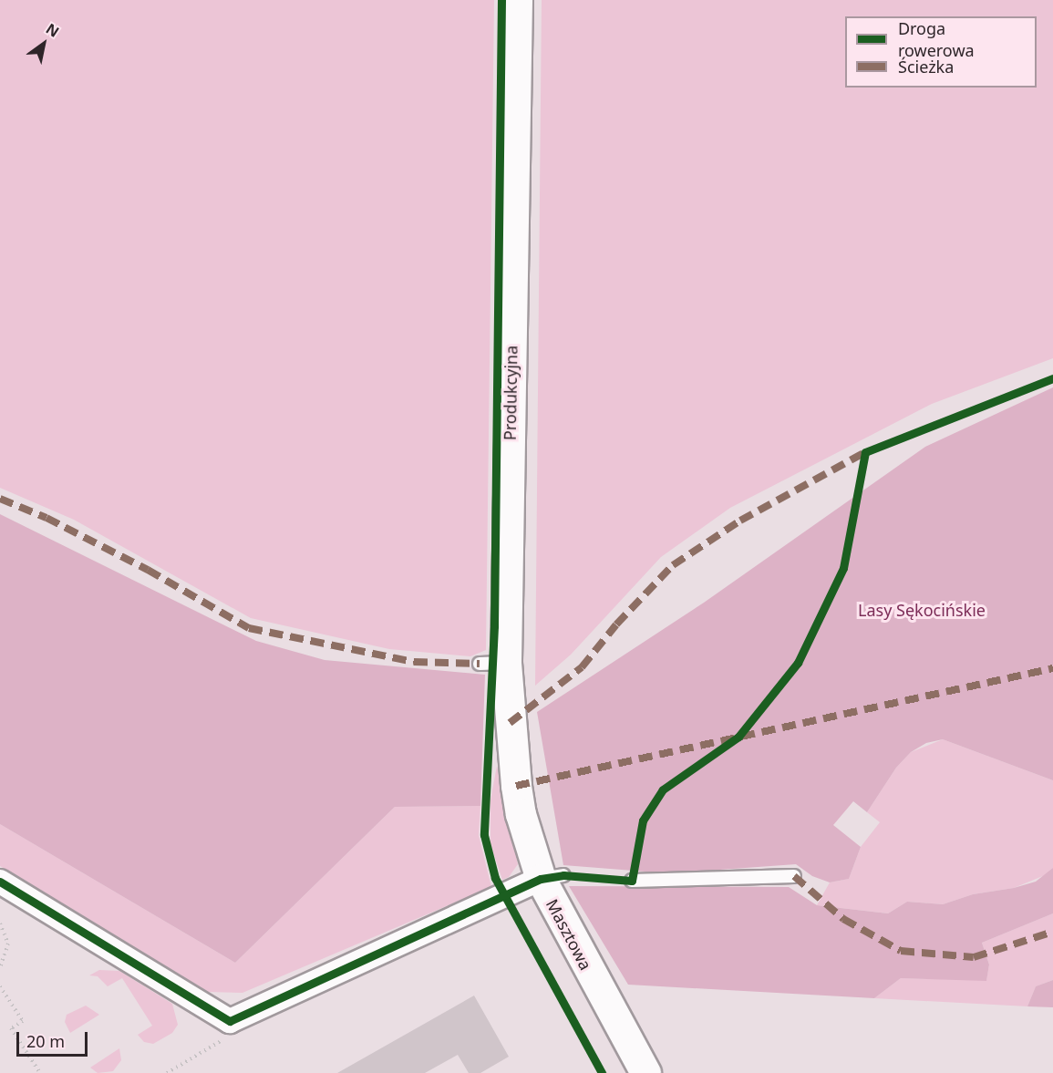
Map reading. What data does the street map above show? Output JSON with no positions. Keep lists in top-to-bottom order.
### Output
{
  "streets": {
    "street": ["Produkcyjna", "Masztowa"]
  },
  "crossings": [
    ["Produkcyjna", "Masztowa"]
  ],
  "parks": ["Lasy Sękocińskie"],
  "legend": ["Droga rowerowa", "Ścieżka"],
  "scale_bar": "20 m",
  "north": "top right"
}
